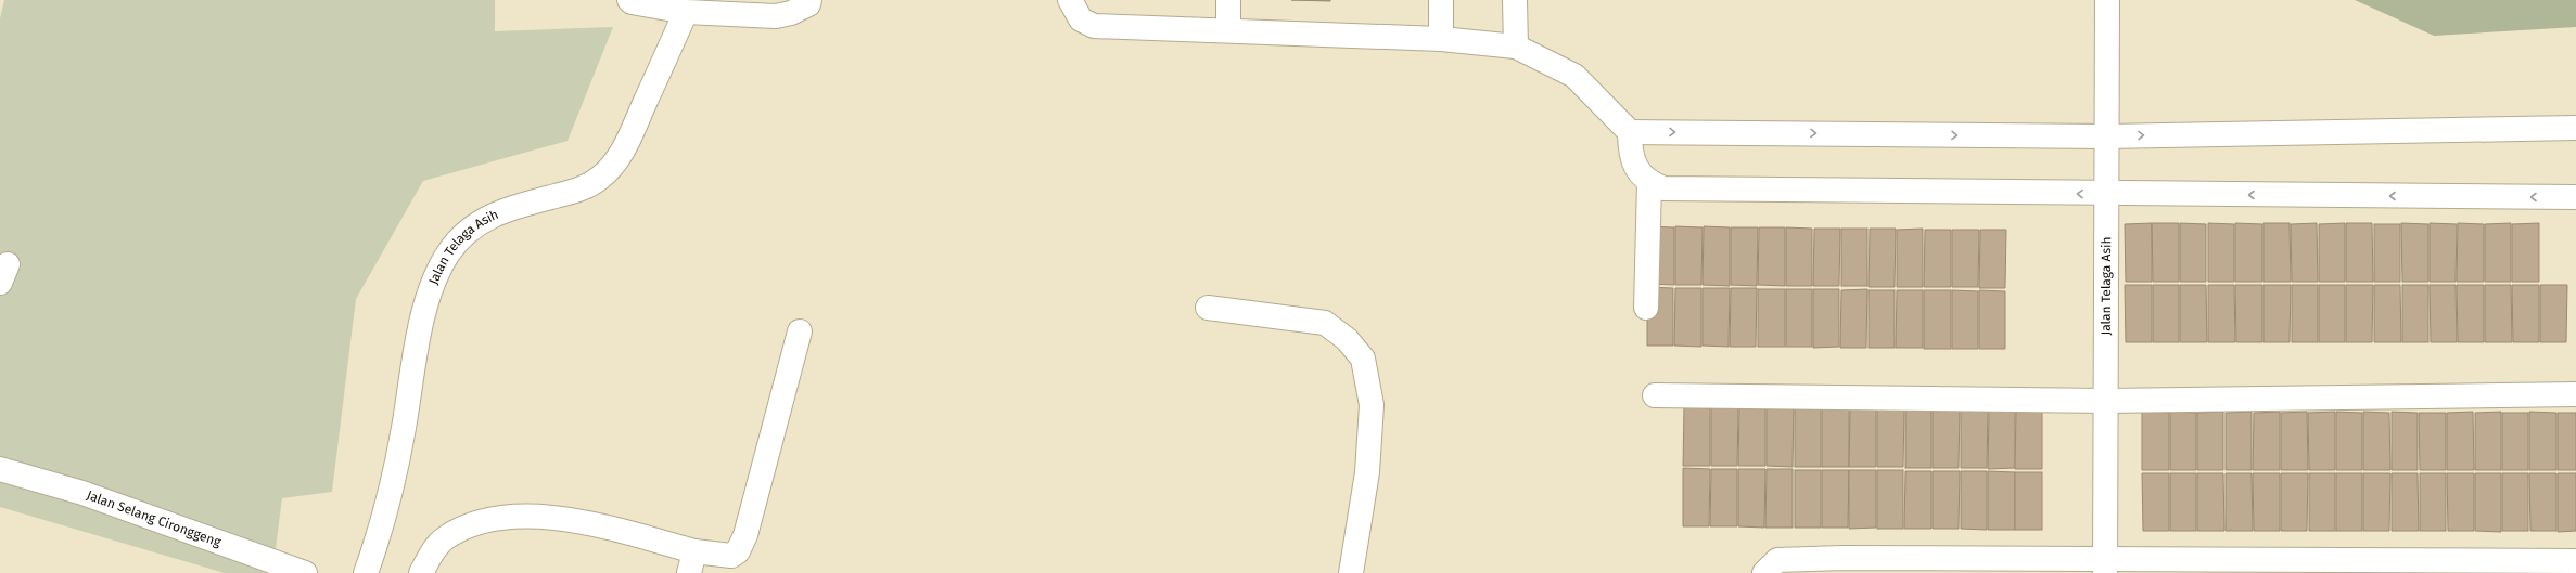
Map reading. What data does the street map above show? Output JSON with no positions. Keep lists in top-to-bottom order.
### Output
{
  "streets": {
    "street": ["Jalan Telaga Asih", "Jalan Selang Cironggeng"]
  }
}
